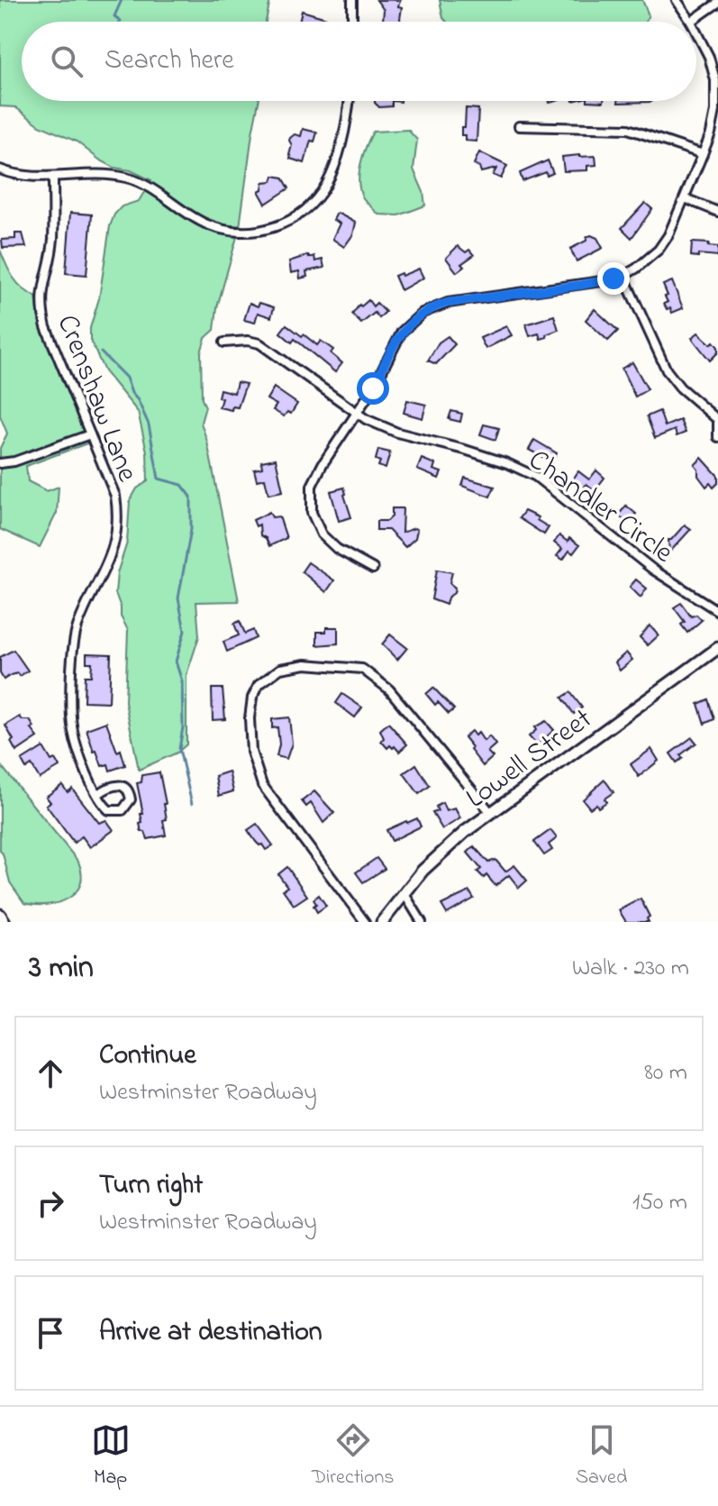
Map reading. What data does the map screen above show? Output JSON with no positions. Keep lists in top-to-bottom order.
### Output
{
  "streets": {
    "main road": ["Lowell Street"],
    "street": ["Crenshaw Lane", "Chandler Circle"]
  },
  "page": {
    "search": "Search here",
    "heading": ["3 min", "Walk · 230 m"],
    "list": [
      ["Continue", "Westminster Roadway", "80 m"],
      ["Turn right", "Westminster Roadway", "150 m"],
      "Arrive at destination"
    ],
    "nav": ["Map", "Directions", "Saved"]
  }
}
